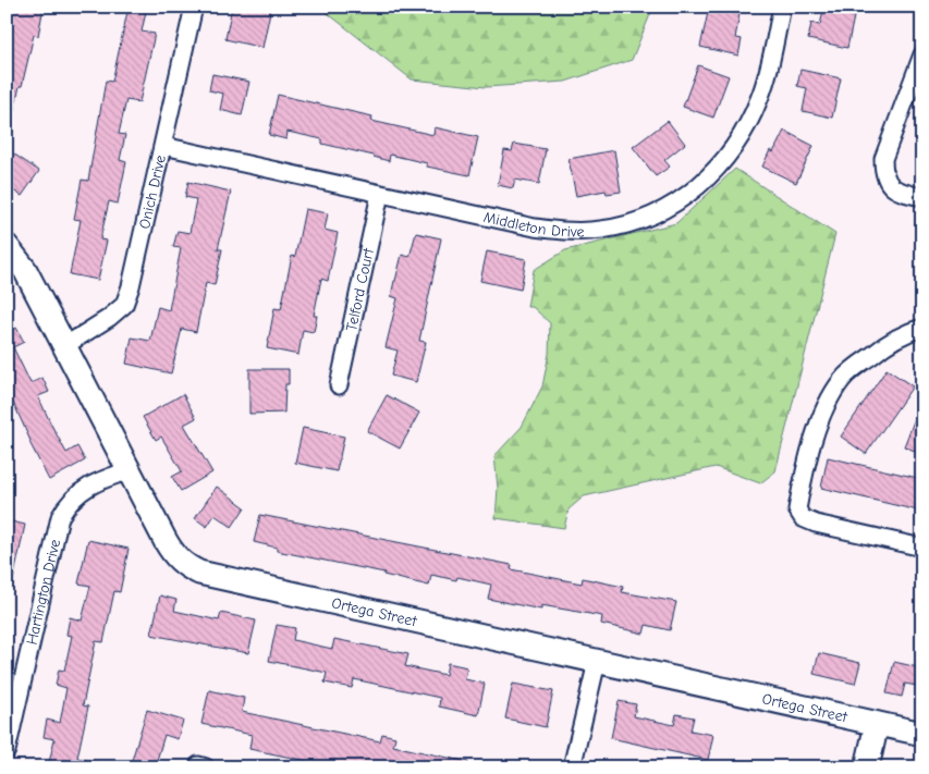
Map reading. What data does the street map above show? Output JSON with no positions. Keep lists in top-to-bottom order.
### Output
{
  "streets": {
    "street": [
      "Onich Drive",
      "Middleton Drive",
      "Telford Court",
      "Hartington Drive",
      "Ortega Street"
    ]
  },
  "crossings": [
    ["Onich Drive", "Middleton Drive"],
    ["Onich Drive", "Ortega Street"],
    ["Middleton Drive", "Telford Court"],
    ["Hartington Drive", "Ortega Street"]
  ]
}
